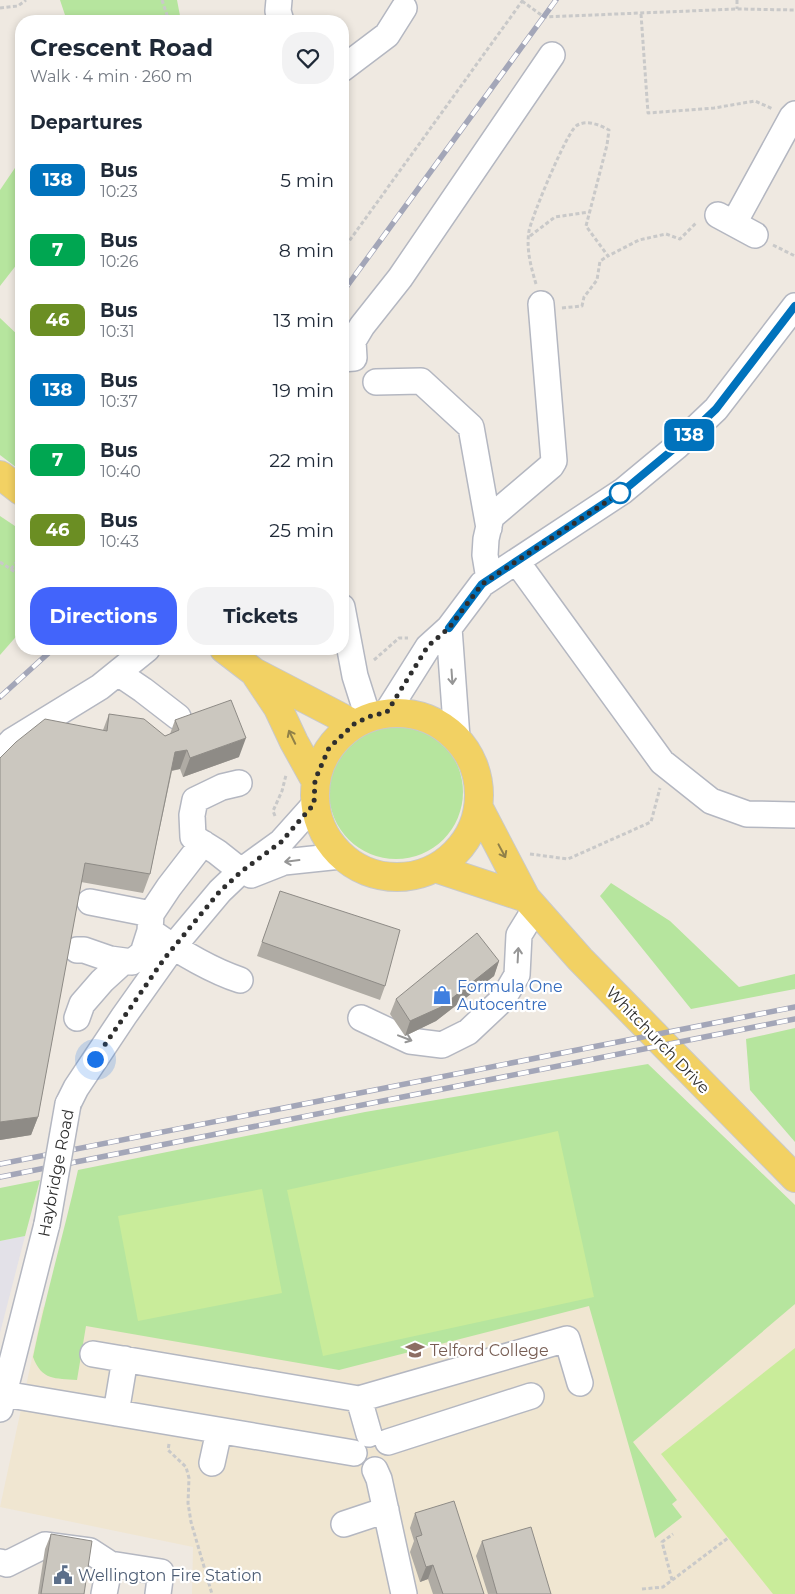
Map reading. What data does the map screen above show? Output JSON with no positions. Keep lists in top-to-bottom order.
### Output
{
  "streets": {
    "main road": ["Whitchurch Drive"],
    "street": ["Haybridge Road"]
  },
  "crossings": [
    ["Whitchurch Drive", "Haybridge Road"]
  ],
  "places": {
    "shop": ["Formula One Autocentre"],
    "school or university": ["Telford College"],
    "public building": ["Wellington Fire Station"]
  },
  "lines": ["bus line 138"],
  "page": {
    "on_map": "138",
    "heading": [
      ["Crescent Road", "Walk · 4 min · 260 m"],
      "Departures"
    ],
    "list": [
      {
        "mark": "138",
        "name": "Bus",
        "note": "10:23",
        "value": "5 min"
      },
      {
        "mark": "7",
        "name": "Bus",
        "note": "10:26",
        "value": "8 min"
      },
      {
        "mark": "46",
        "name": "Bus",
        "note": "10:31",
        "value": "13 min"
      },
      {
        "mark": "138",
        "name": "Bus",
        "note": "10:37",
        "value": "19 min"
      },
      {
        "mark": "7",
        "name": "Bus",
        "note": "10:40",
        "value": "22 min"
      },
      {
        "mark": "46",
        "name": "Bus",
        "note": "10:43",
        "value": "25 min"
      }
    ],
    "buttons": ["Directions", "Tickets"]
  }
}
